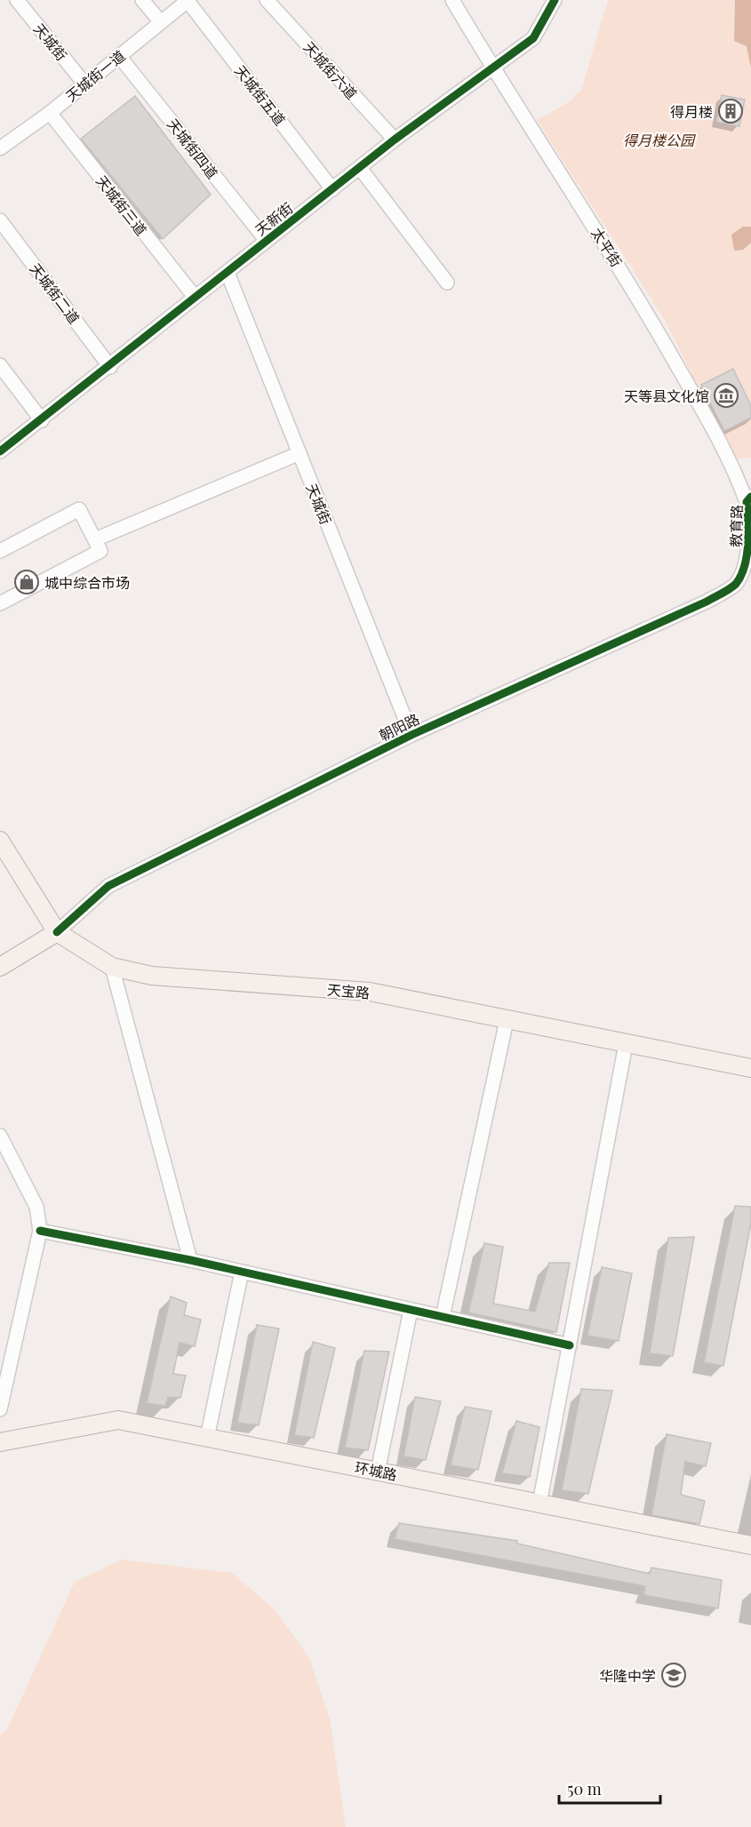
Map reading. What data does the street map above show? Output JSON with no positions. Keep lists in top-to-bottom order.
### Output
{
  "streets": {
    "main road": ["天宝路", "环城路"],
    "street": [
      "天城街",
      "天城街六道",
      "天城街一道",
      "天城街五道",
      "天城街四道",
      "天城街三道",
      "天新街",
      "太平街",
      "天城街二道",
      "教育路",
      "朝阳路"
    ]
  },
  "crossings": [
    ["天城街", "天城街一道"],
    ["天城街", "天新街"],
    ["天城街", "朝阳路"],
    ["天城街六道", "天新街"],
    ["天城街一道", "天城街五道"],
    ["天城街一道", "天城街四道"],
    ["天城街一道", "天城街三道"],
    ["天城街五道", "天新街"],
    ["天城街四道", "天新街"],
    ["天城街三道", "天新街"],
    ["天新街", "太平街"],
    ["天新街", "天城街二道"],
    ["太平街", "教育路"],
    ["教育路", "朝阳路"],
    ["朝阳路", "天宝路"]
  ],
  "parks": ["得月楼公园"],
  "places": {
    "building": ["得月楼"],
    "museum": ["天等县文化馆"],
    "shop": ["城中综合市场"],
    "school or university": ["华隆中学"]
  },
  "scale_bar": "50 m"
}
